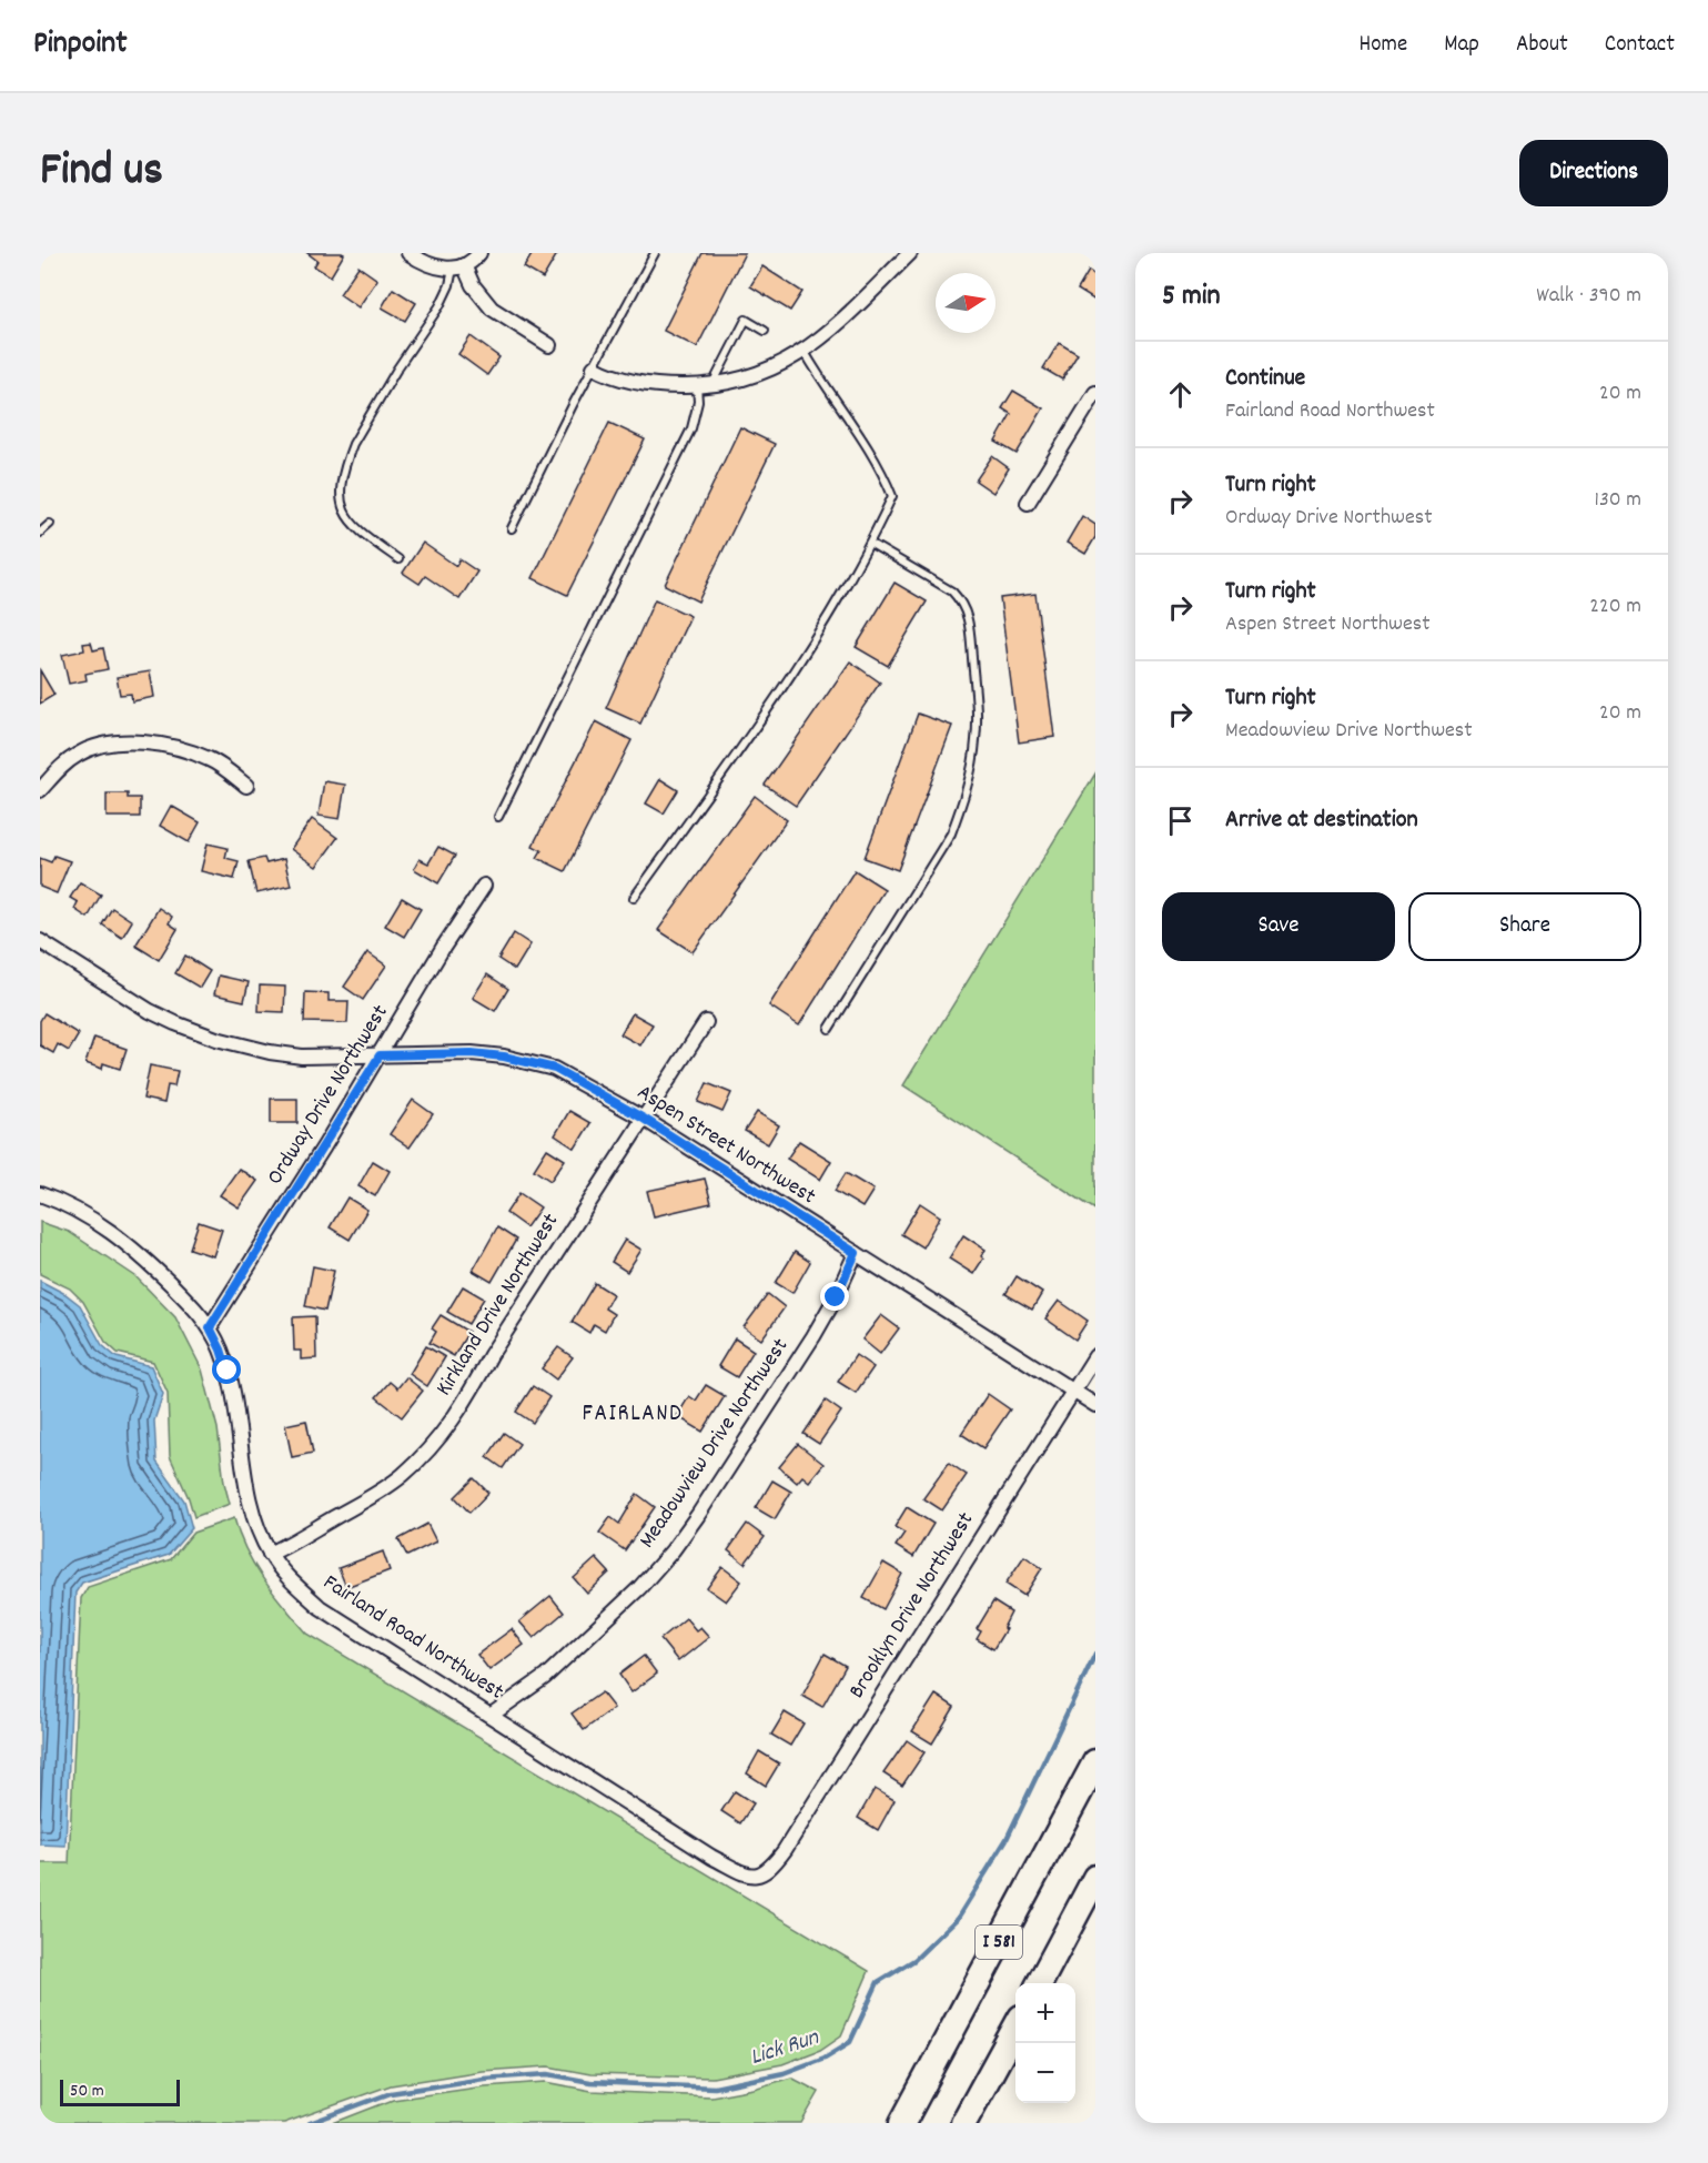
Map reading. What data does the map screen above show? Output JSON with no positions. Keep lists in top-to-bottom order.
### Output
{
  "streets": {
    "highway": ["I 581"],
    "street": [
      "Ordway Drive Northwest",
      "Aspen Street Northwest",
      "Kirkland Drive Northwest",
      "Meadowview Drive Northwest",
      "Brooklyn Drive Northwest",
      "Fairland Road Northwest"
    ]
  },
  "crossings": [
    ["Ordway Drive Northwest", "Aspen Street Northwest"],
    ["Ordway Drive Northwest", "Fairland Road Northwest"],
    ["Aspen Street Northwest", "Kirkland Drive Northwest"],
    ["Aspen Street Northwest", "Meadowview Drive Northwest"],
    ["Aspen Street Northwest", "Brooklyn Drive Northwest"],
    ["Kirkland Drive Northwest", "Fairland Road Northwest"],
    ["Meadowview Drive Northwest", "Fairland Road Northwest"],
    ["Brooklyn Drive Northwest", "Fairland Road Northwest"]
  ],
  "districts": ["FAIRLAND"],
  "water": ["Lick Run"],
  "scale_bar": "50 m",
  "north": "right",
  "page": {
    "header": "Pinpoint",
    "nav": [
      "Home",
      "Map",
      "About",
      "Contact"
    ],
    "title": "Find us",
    "buttons": [
      "Directions",
      ["Save", "Share"]
    ],
    "heading": ["5 min", "Walk · 390 m"],
    "list": [
      ["Continue", "Fairland Road Northwest", "20 m"],
      ["Turn right", "Ordway Drive Northwest", "130 m"],
      ["Turn right", "Aspen Street Northwest", "220 m"],
      ["Turn right", "Meadowview Drive Northwest", "20 m"],
      "Arrive at destination"
    ],
    "map_buttons": ["+", "−"],
    "scale": "50 m"
  }
}
